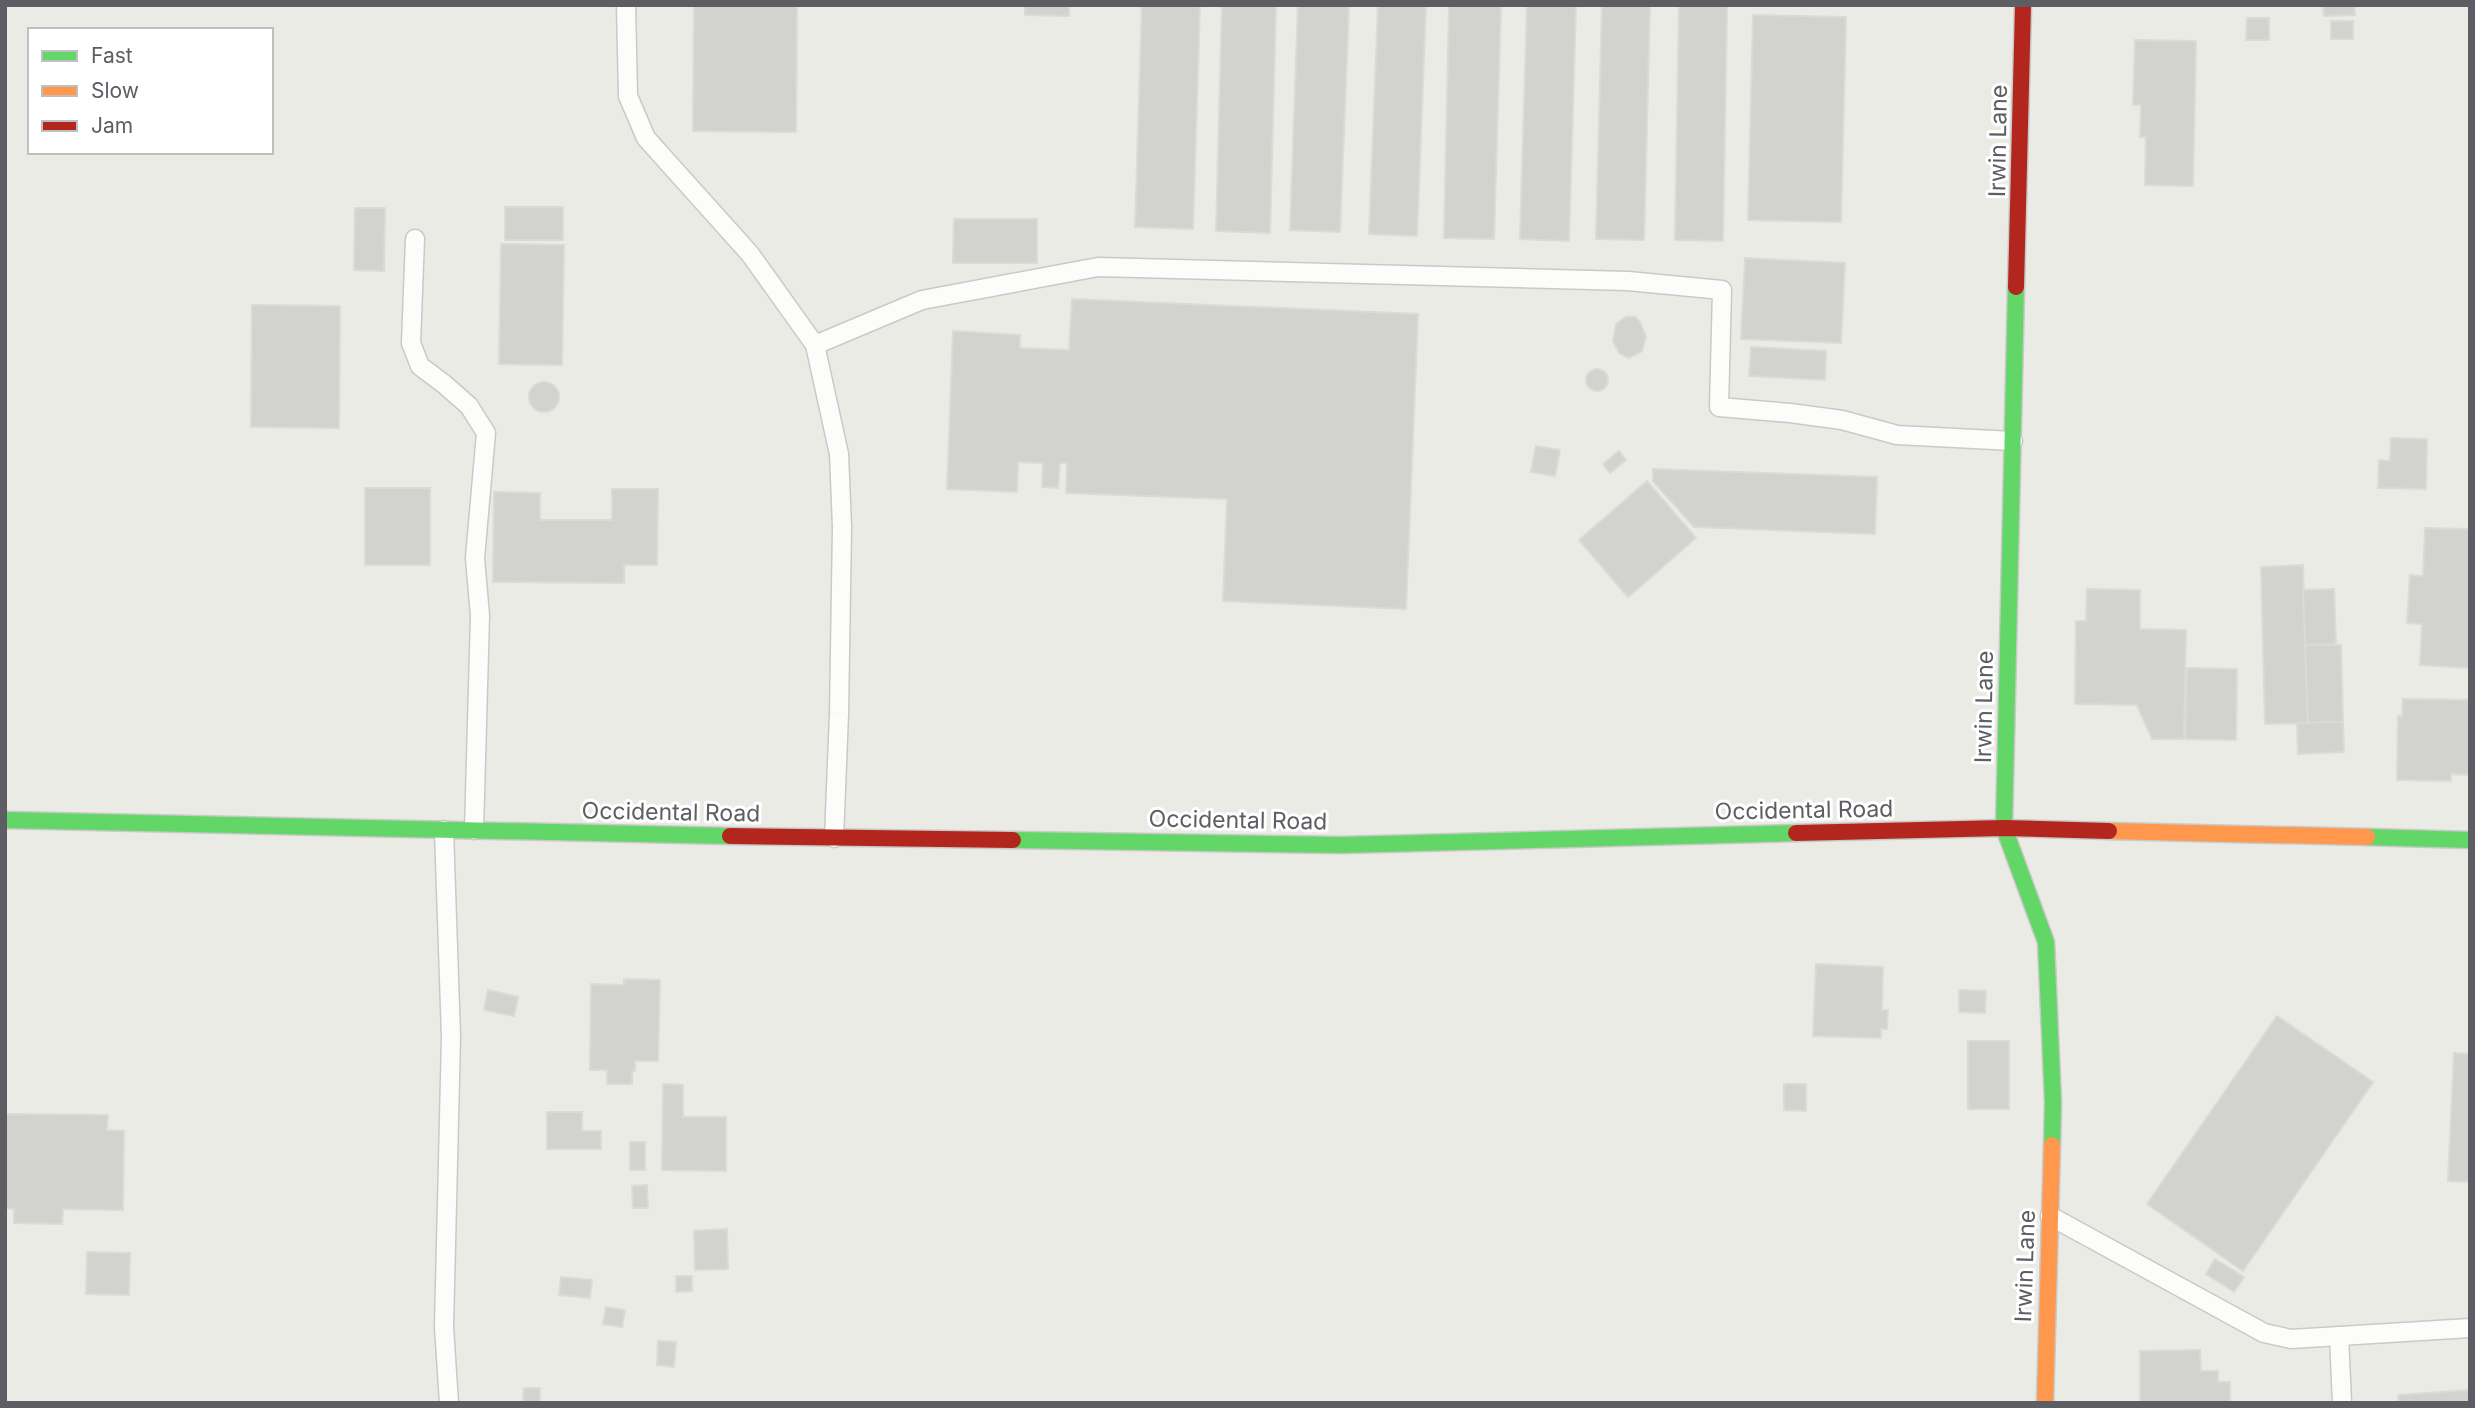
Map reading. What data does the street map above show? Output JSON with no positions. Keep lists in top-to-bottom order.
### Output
{
  "streets": {
    "street": ["Irwin Lane", "Occidental Road"]
  },
  "crossings": [
    ["Irwin Lane", "Occidental Road"]
  ],
  "legend": ["Fast", "Slow", "Jam"]
}
